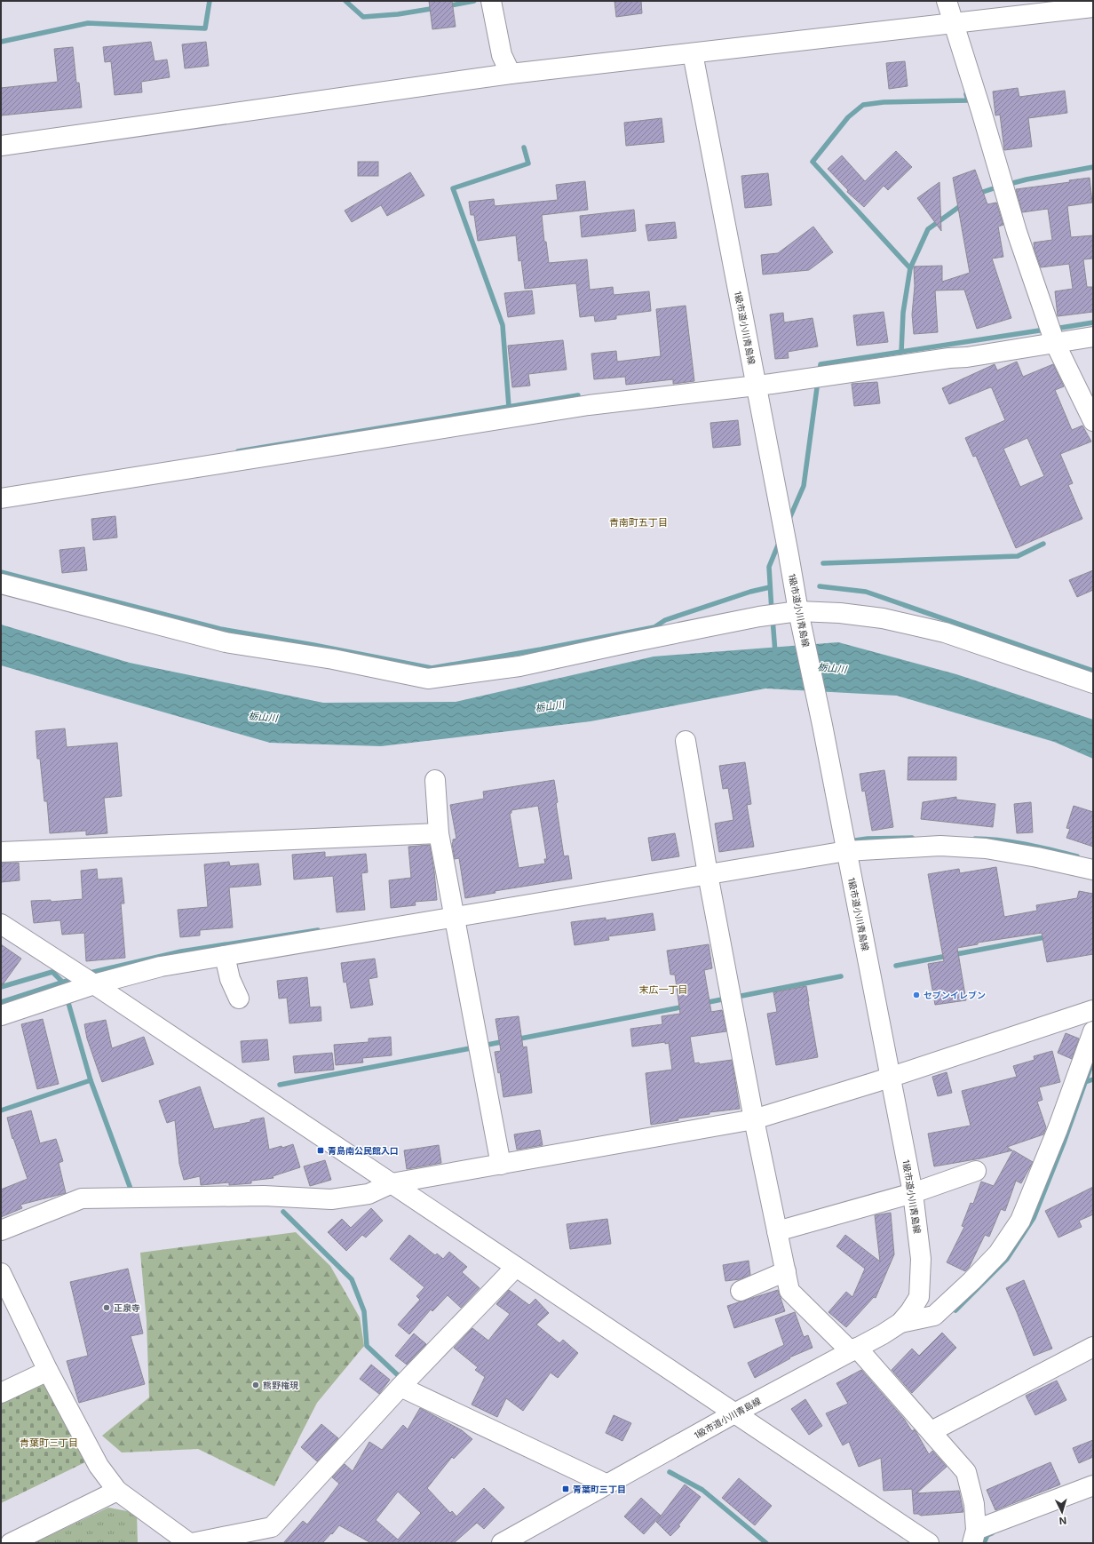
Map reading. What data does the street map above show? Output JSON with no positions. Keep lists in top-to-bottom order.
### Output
{
  "streets": {
    "street": ["1級市道小川青島線"]
  },
  "districts": ["青南町五丁目", "末広一丁目", "青葉町三丁目"],
  "water": ["栃山川"],
  "places": {
    "other": ["セブンイレブン", "正泉寺", "熊野権現"],
    "transit": ["青島南公民館入口", "青葉町三丁目"]
  },
  "north": "bottom"
}
